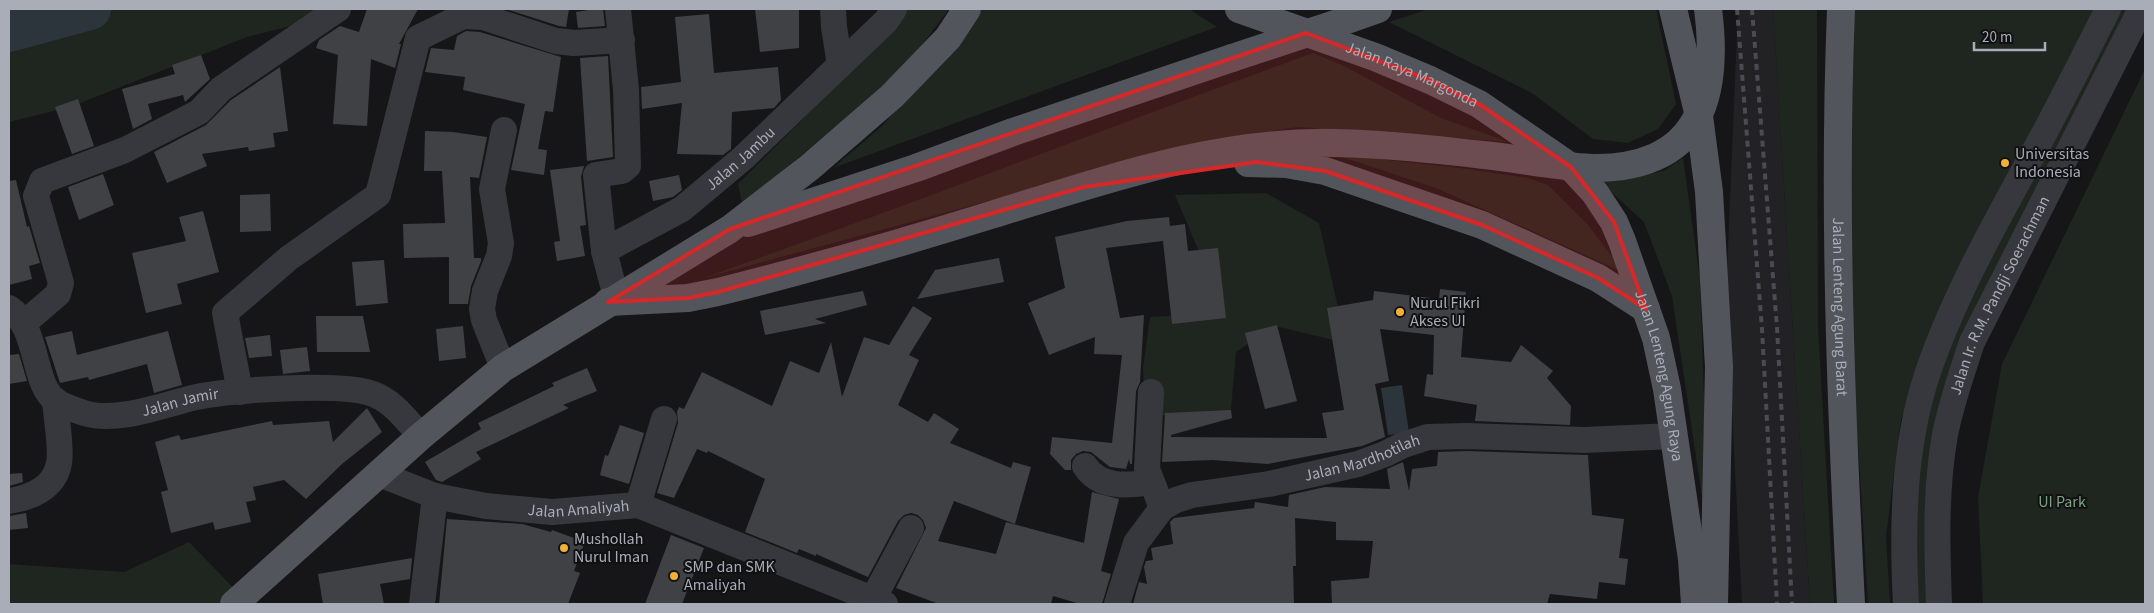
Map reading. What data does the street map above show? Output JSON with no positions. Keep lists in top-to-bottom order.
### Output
{
  "streets": {
    "main road": ["Jalan Raya Margonda", "Jalan Lenteng Agung Barat", "Jalan Lenteng Agung Raya"],
    "street": [
      "Jalan Jambu",
      "Jalan Ir. R.M. Pandji Soerachman",
      "Jalan Jamir",
      "Jalan Mardhotilah",
      "Jalan Amaliyah"
    ]
  },
  "crossings": [
    ["Jalan Raya Margonda", "Jalan Lenteng Agung Raya"],
    ["Jalan Lenteng Agung Raya", "Jalan Mardhotilah"]
  ],
  "parks": ["UI Park"],
  "places": [
    "Universitas Indonesia",
    "Nurul Fikri Akses UI",
    "Mushollah Nurul Iman",
    "SMP dan SMK Amaliyah"
  ],
  "scale_bar": "20 m"
}
